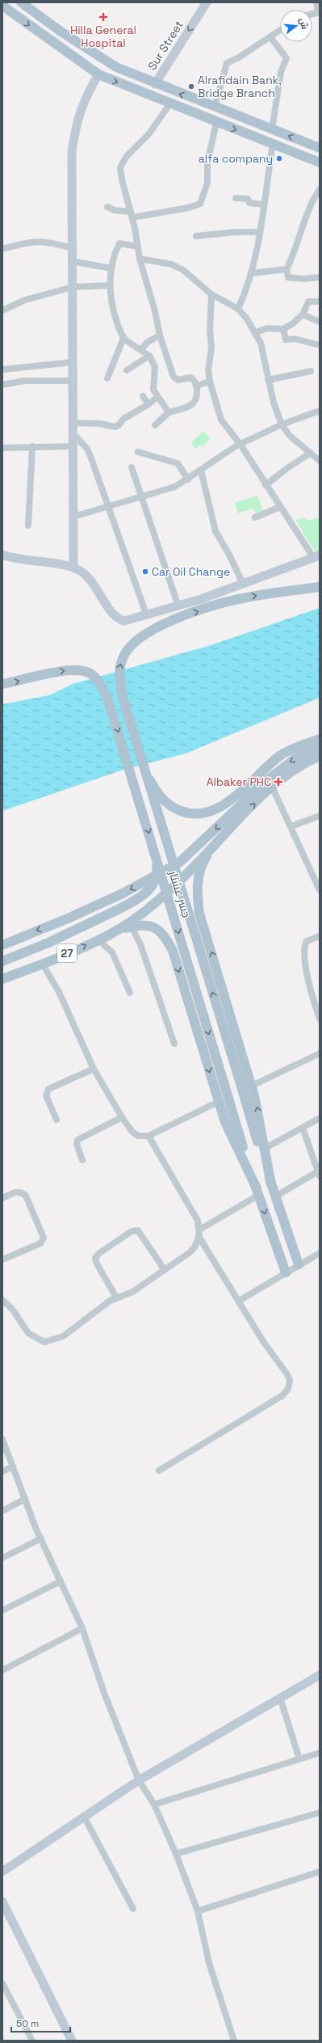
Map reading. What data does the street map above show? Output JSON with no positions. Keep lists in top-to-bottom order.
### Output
{
  "streets": {
    "main road": ["جسر عشتار", "27"],
    "street": ["Sur Street"]
  },
  "places": {
    "health": ["Hilla General Hospital", "Albaker PHC"],
    "other": ["Alrafidain Bank, Bridge Branch", "alfa company", "Car Oil Change"]
  },
  "scale_bar": "50 m",
  "north": "right"
}
